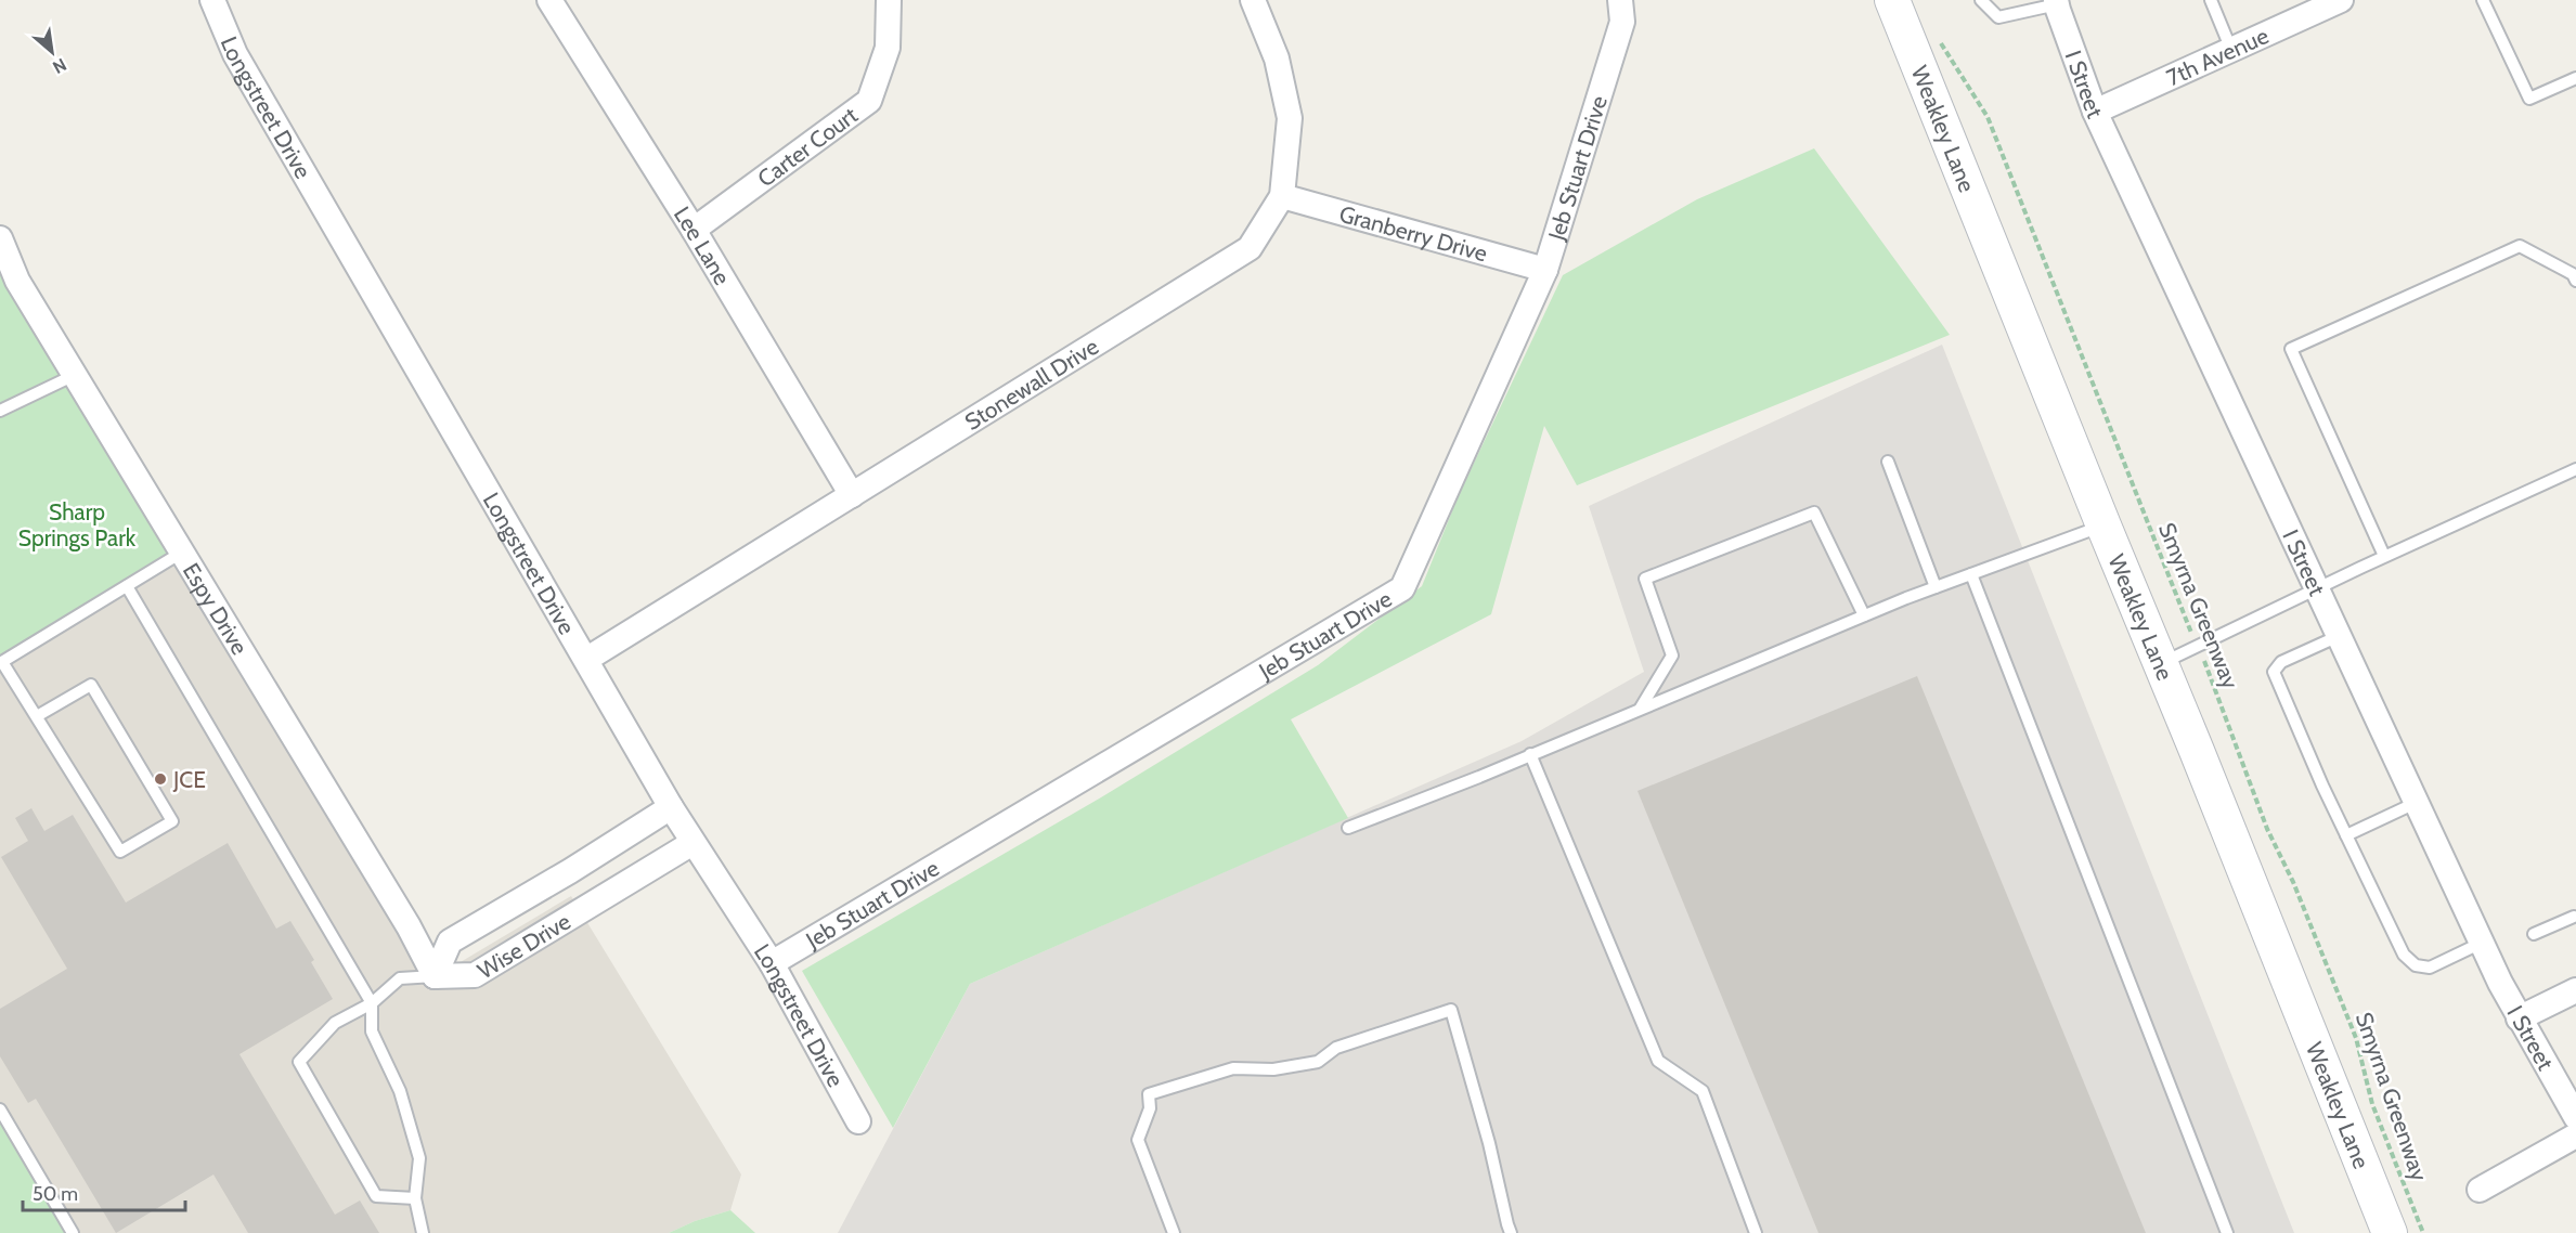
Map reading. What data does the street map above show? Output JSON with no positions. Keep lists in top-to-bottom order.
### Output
{
  "streets": {
    "main road": ["Weakley Lane"],
    "street": [
      "7th Avenue",
      "I Street",
      "Longstreet Drive",
      "Carter Court",
      "Jeb Stuart Drive",
      "Granberry Drive",
      "Lee Lane",
      "Stonewall Drive",
      "Espy Drive",
      "Wise Drive"
    ],
    "path": ["Smyrna Greenway"]
  },
  "crossings": [
    ["7th Avenue", "I Street"],
    ["Longstreet Drive", "Jeb Stuart Drive"],
    ["Longstreet Drive", "Stonewall Drive"],
    ["Longstreet Drive", "Wise Drive"],
    ["Carter Court", "Lee Lane"],
    ["Jeb Stuart Drive", "Granberry Drive"],
    ["Granberry Drive", "Stonewall Drive"],
    ["Lee Lane", "Stonewall Drive"],
    ["Espy Drive", "Wise Drive"]
  ],
  "parks": ["Sharp Springs Park"],
  "places": ["JCE"],
  "scale_bar": "50 m",
  "north": "bottom right"
}
